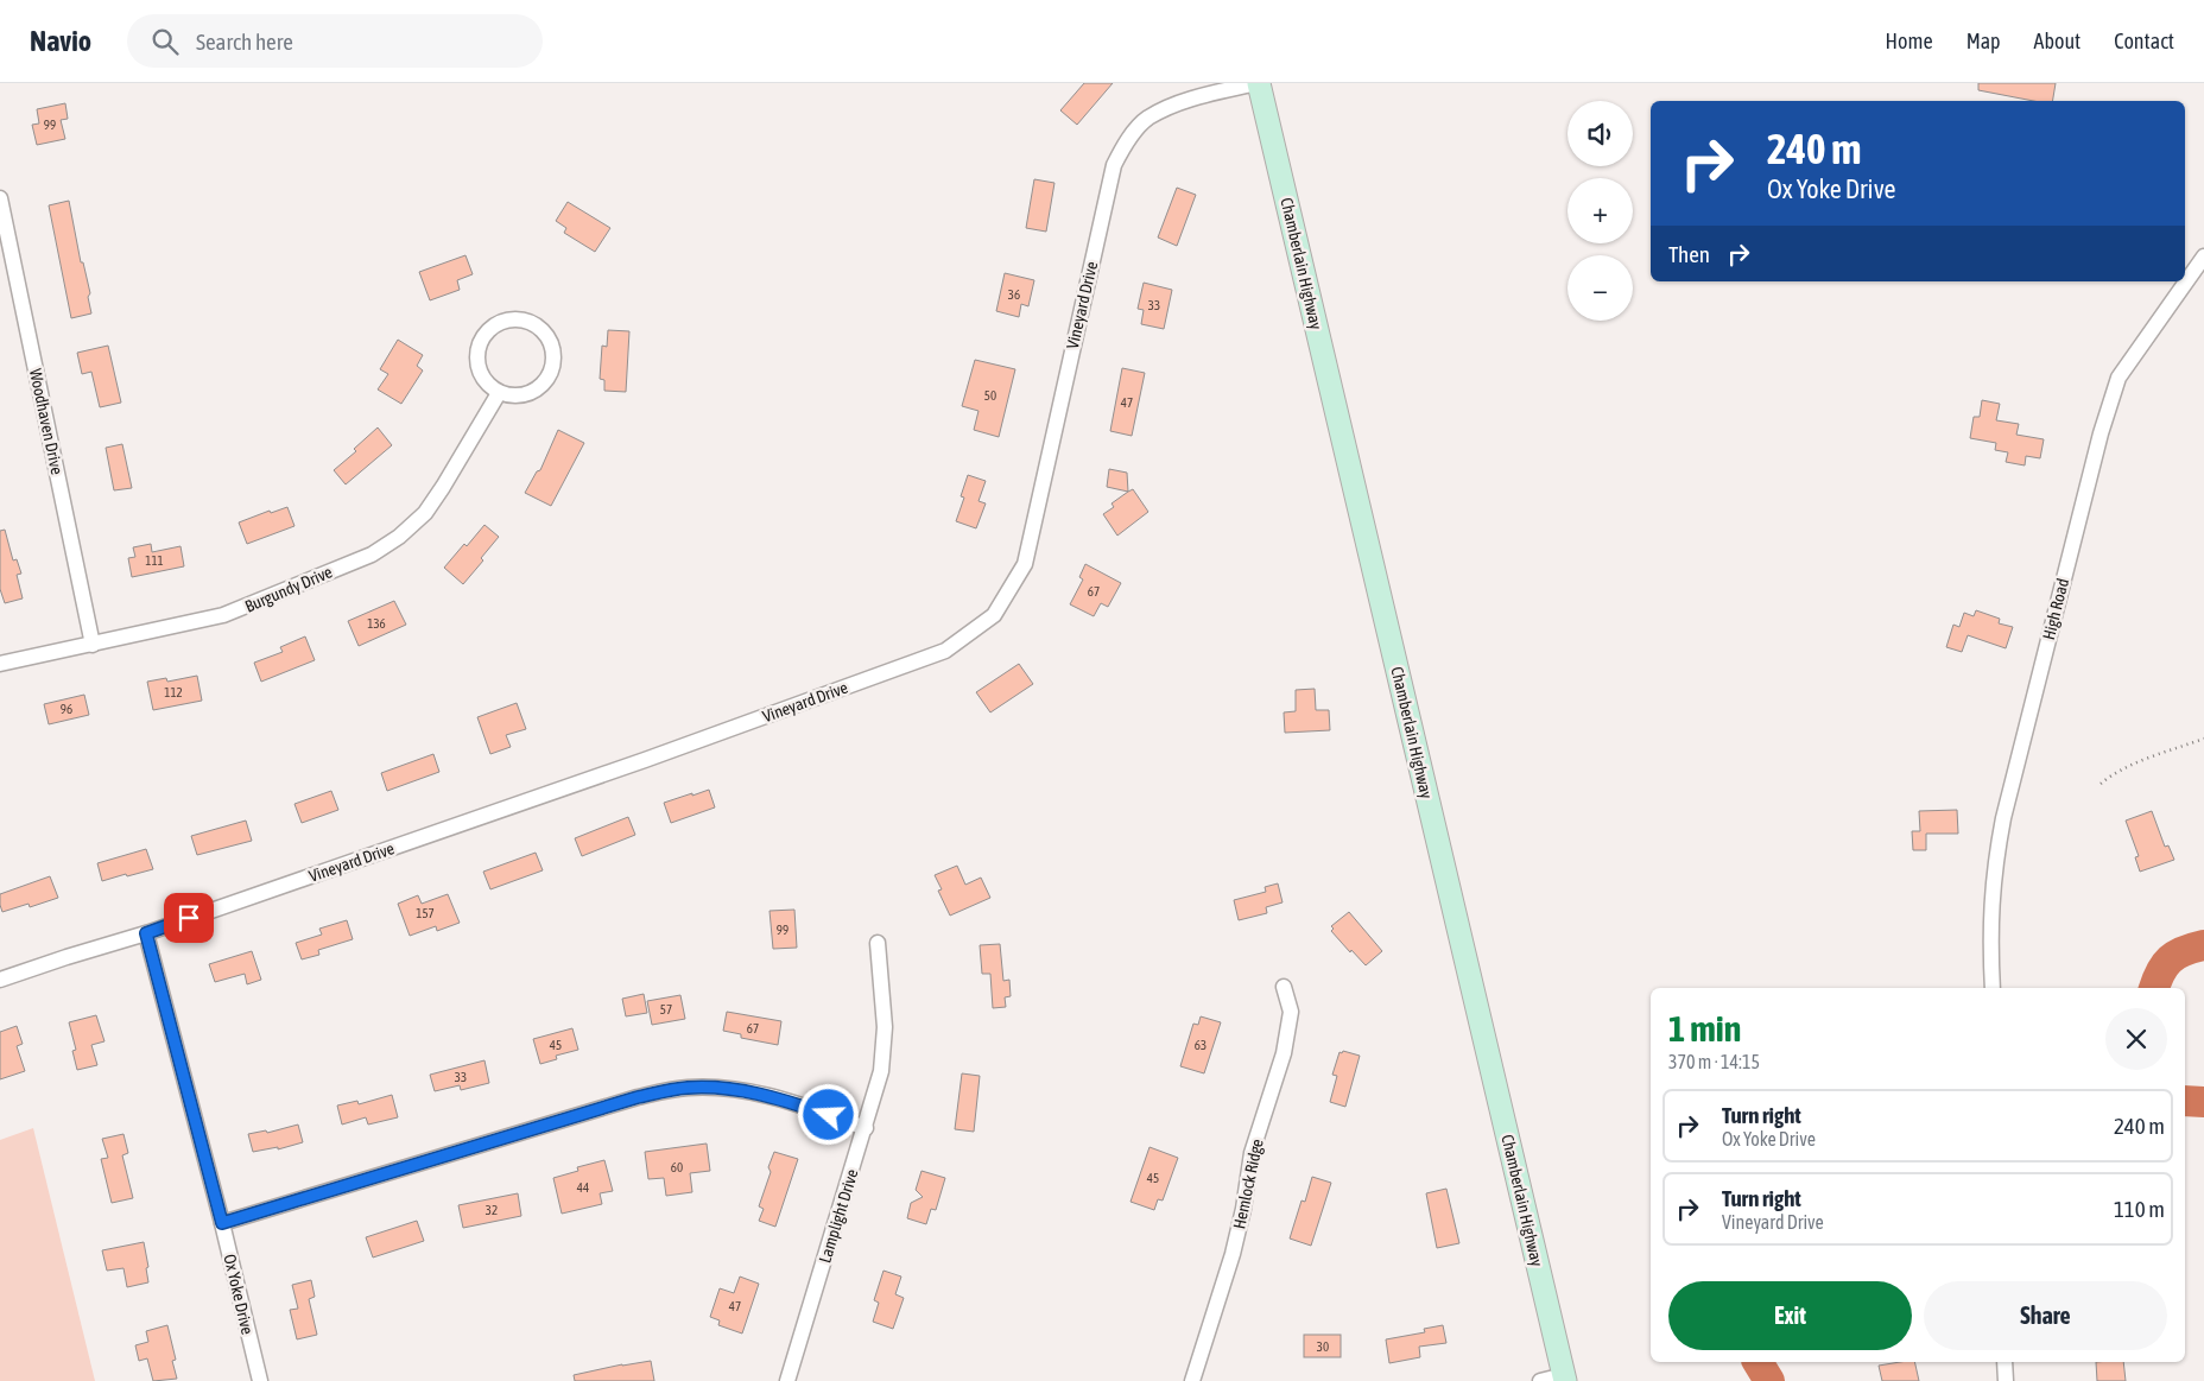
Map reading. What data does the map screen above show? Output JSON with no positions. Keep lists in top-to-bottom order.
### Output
{
  "streets": {
    "main road": ["Chamberlain Highway"],
    "street": [
      "Vineyard Drive",
      "Woodhaven Drive",
      "Burgundy Drive",
      "High Road",
      "Hemlock Ridge",
      "Lamplight Drive",
      "Ox Yoke Drive"
    ]
  },
  "crossings": [
    ["Chamberlain Highway", "Vineyard Drive"],
    ["Vineyard Drive", "Ox Yoke Drive"],
    ["Woodhaven Drive", "Burgundy Drive"]
  ],
  "house_numbers": [
    "99",
    "36",
    "33",
    "50",
    "47",
    "111",
    "67",
    "136",
    "112",
    "96",
    "157",
    "99",
    "57",
    "67",
    "45",
    "63",
    "33",
    "60",
    "45",
    "44",
    "32",
    "47",
    "30"
  ],
  "page": {
    "header": "Navio",
    "search": "Search here",
    "nav": [
      "Home",
      "Map",
      "About",
      "Contact"
    ],
    "map_buttons": ["+", "−"],
    "turn": ["240 m", "Ox Yoke Drive"],
    "then": "Then",
    "heading": ["1 min", "370 m · 14:15"],
    "list": [
      {
        "name": "Turn right",
        "note": "Ox Yoke Drive",
        "value": "240 m"
      },
      {
        "name": "Turn right",
        "note": "Vineyard Drive",
        "value": "110 m"
      }
    ],
    "buttons": ["Exit", "Share"]
  }
}
